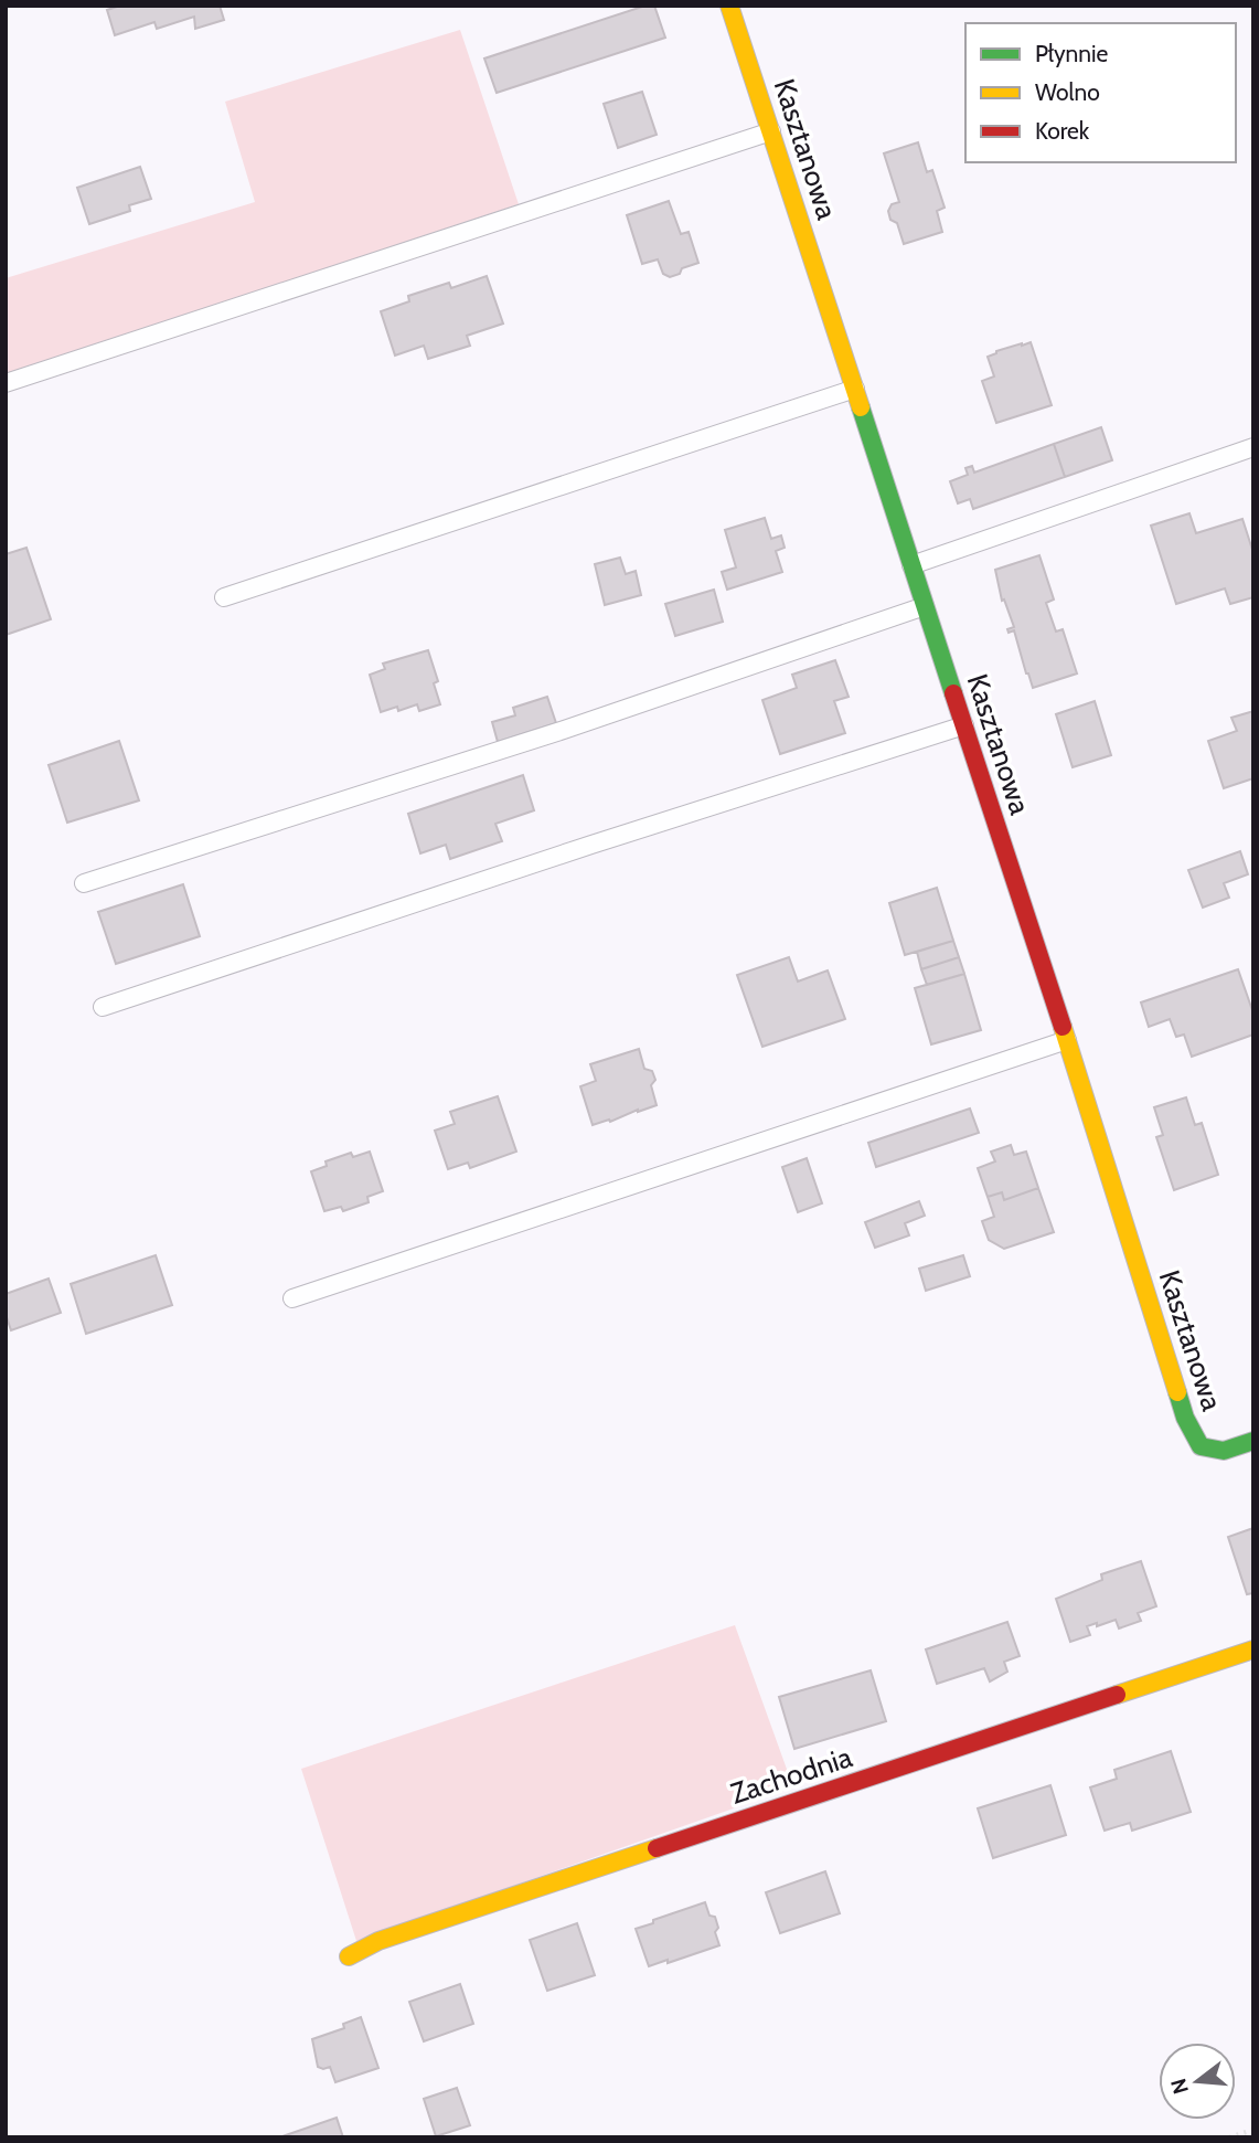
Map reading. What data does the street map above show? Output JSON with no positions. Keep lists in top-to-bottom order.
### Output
{
  "streets": {
    "street": ["Kasztanowa", "Zachodnia"]
  },
  "legend": ["Płynnie", "Wolno", "Korek"],
  "north": "left"
}
